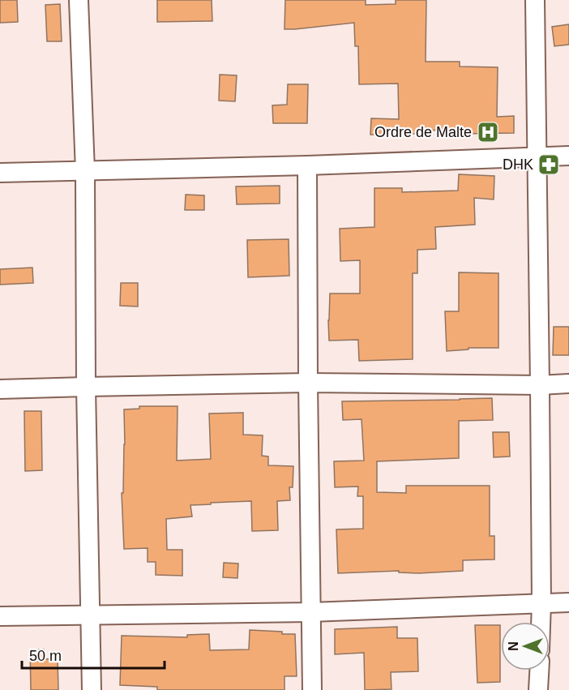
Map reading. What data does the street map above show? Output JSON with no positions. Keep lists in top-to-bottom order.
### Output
{
  "places": {
    "hospital": ["Ordre de Malte"],
    "pharmacy": ["DHK"]
  },
  "scale_bar": "50 m",
  "north": "left"
}
